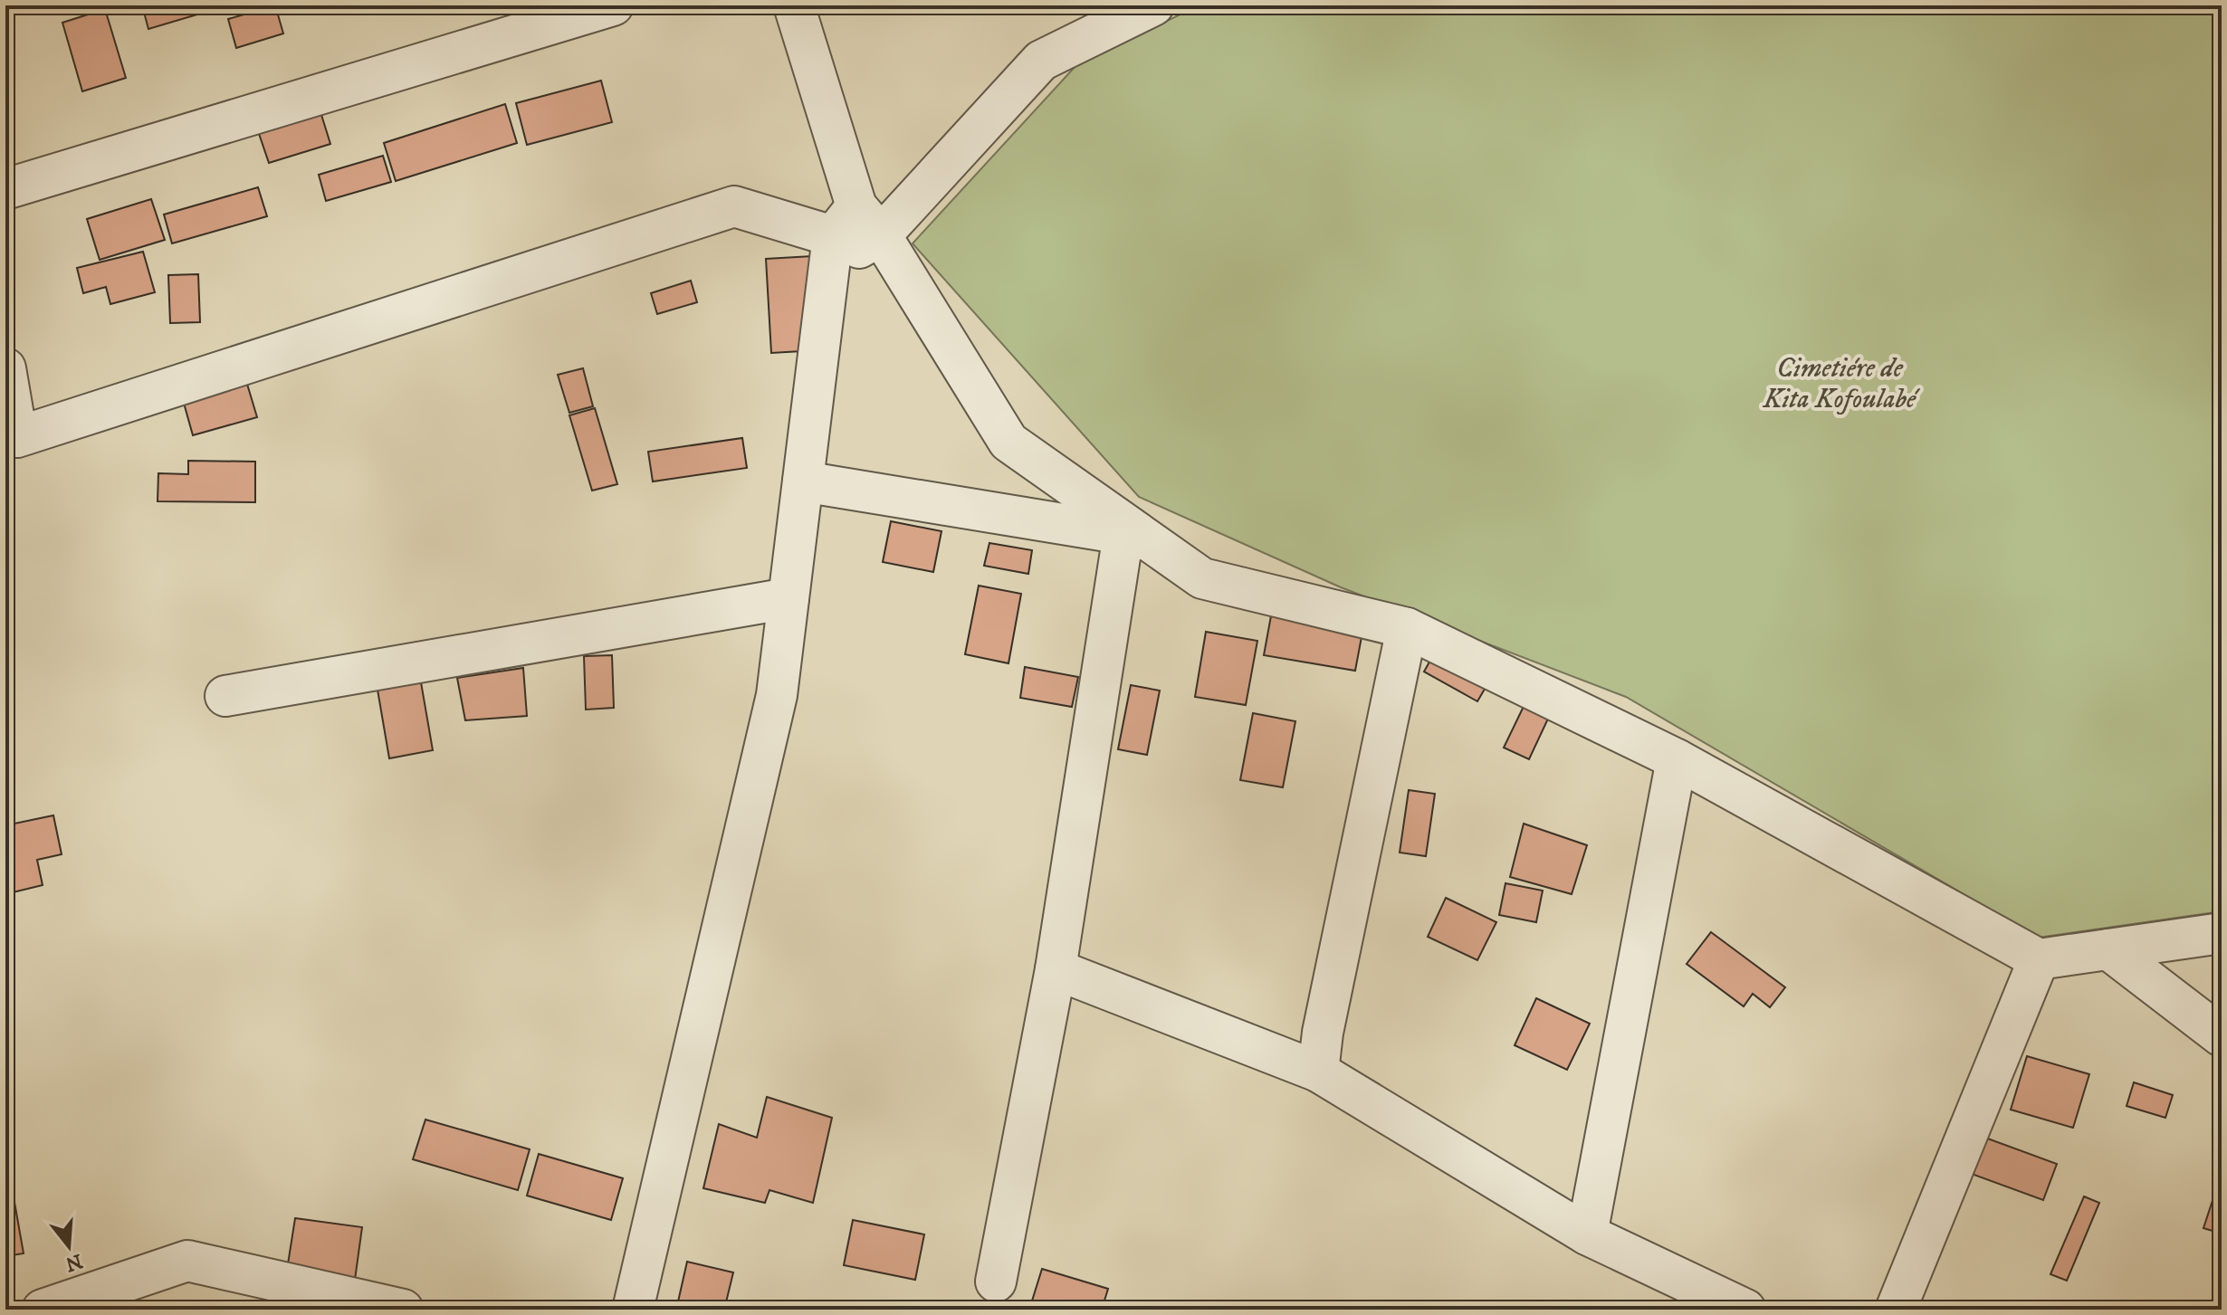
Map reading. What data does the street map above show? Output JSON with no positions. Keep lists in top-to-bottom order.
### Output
{
  "parks": ["Cimetiére de Kita Kofoulabé"],
  "north": "bottom"
}
